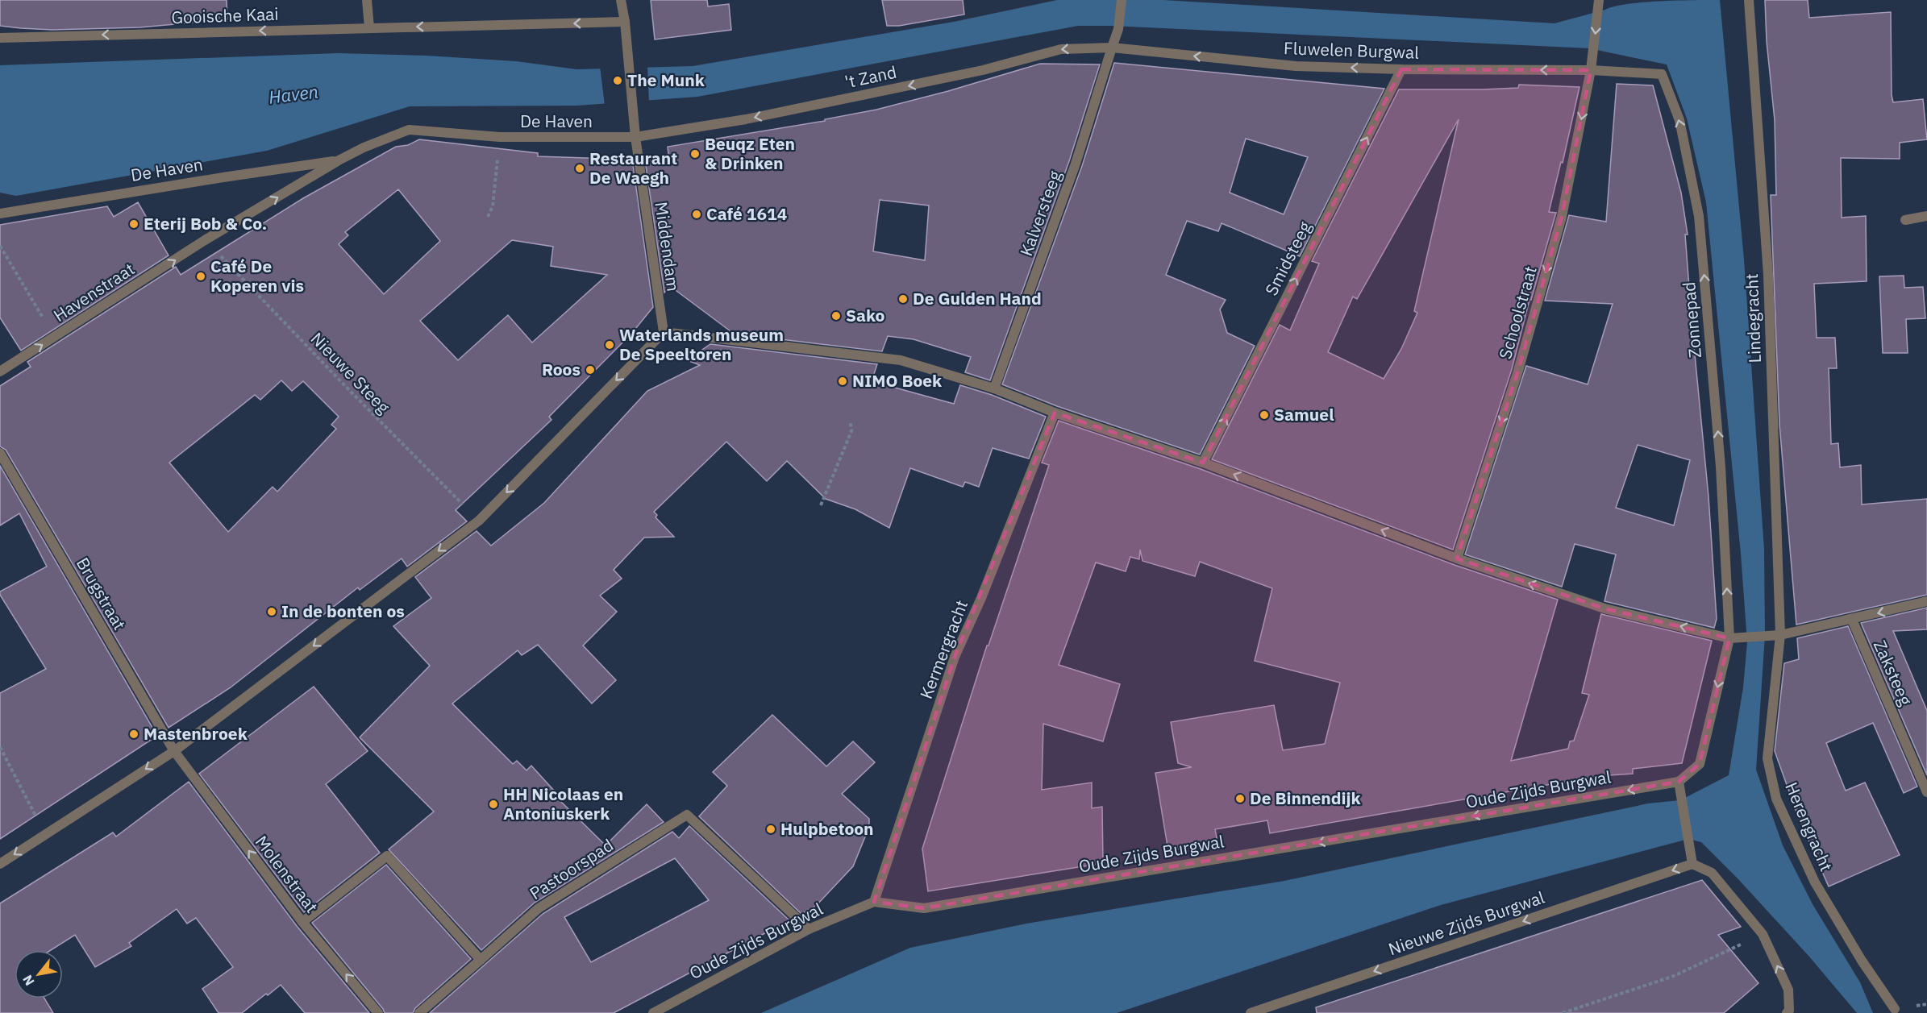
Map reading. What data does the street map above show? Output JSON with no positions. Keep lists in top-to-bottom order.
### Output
{
  "streets": {
    "street": [
      "Gooische Kaai",
      "Fluwelen Burgwal",
      "'t Zand",
      "De Haven",
      "Kalversteeg",
      "Middendam",
      "Smidsteeg",
      "Havenstraat",
      "Schoolstraat",
      "Lindegracht",
      "Zonnepad",
      "Brugstraat",
      "Kermergracht",
      "Zaksteeg",
      "Oude Zijds Burgwal",
      "Herengracht",
      "Pastoorspad",
      "Molenstraat",
      "Nieuwe Zijds Burgwal"
    ],
    "path": ["Nieuwe Steeg"]
  },
  "crossings": [
    ["Gooische Kaai", "Middendam"],
    ["Fluwelen Burgwal", "'t Zand"],
    ["Fluwelen Burgwal", "Kalversteeg"],
    ["Fluwelen Burgwal", "Smidsteeg"],
    ["Fluwelen Burgwal", "Schoolstraat"],
    ["Fluwelen Burgwal", "Zonnepad"],
    ["'t Zand", "De Haven"],
    ["'t Zand", "Kalversteeg"],
    ["'t Zand", "Middendam"],
    ["De Haven", "Middendam"],
    ["De Haven", "Havenstraat"],
    ["De Haven", "Nieuwe Steeg"],
    ["Havenstraat", "Nieuwe Steeg"],
    ["Schoolstraat", "Zonnepad"],
    ["Lindegracht", "Herengracht"],
    ["Brugstraat", "Molenstraat"],
    ["Kermergracht", "Oude Zijds Burgwal"],
    ["Oude Zijds Burgwal", "Pastoorspad"]
  ],
  "one_way": [
    "Gooische Kaai",
    "Fluwelen Burgwal",
    "'t Zand",
    "Smidsteeg",
    "Havenstraat",
    "Schoolstraat",
    "Zonnepad",
    "Oude Zijds Burgwal",
    "Molenstraat",
    "Nieuwe Zijds Burgwal"
  ],
  "water": ["Haven"],
  "places": [
    "The Munk",
    "Beuqz Eten & Drinken",
    "Restaurant De Waegh",
    "Café 1614",
    "Eterij Bob & Co.",
    "Café De Koperen vis",
    "De Gulden Hand",
    "Sako",
    "Waterlands museum De Speeltoren",
    "Roos",
    "NIMO Boek",
    "Samuel",
    "In de bonten os",
    "Mastenbroek",
    "De Binnendijk",
    "HH Nicolaas en Antoniuskerk",
    "Hulpbetoon"
  ],
  "north": "bottom left"
}
